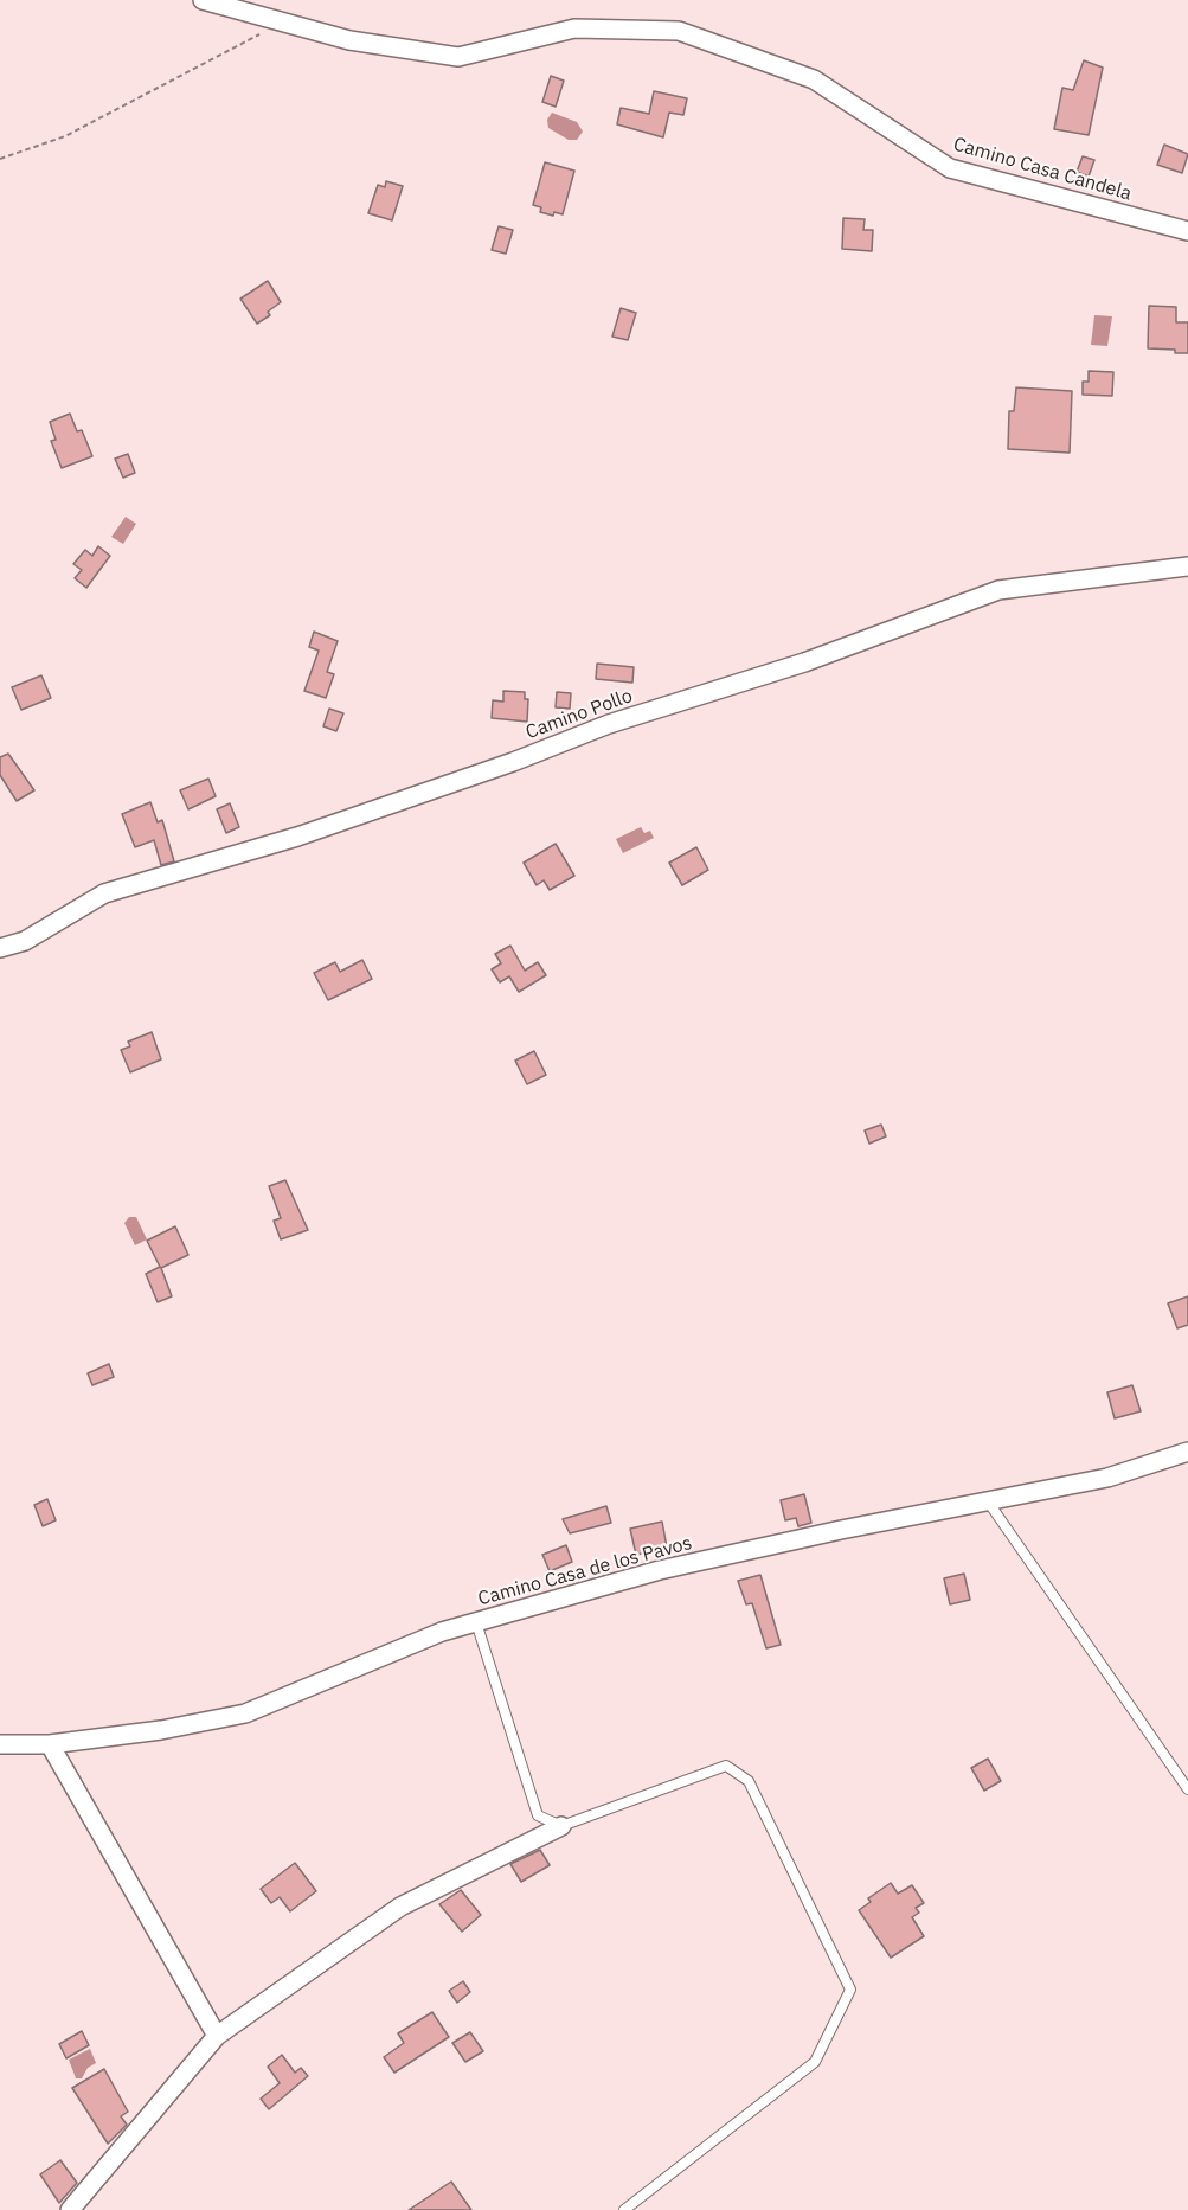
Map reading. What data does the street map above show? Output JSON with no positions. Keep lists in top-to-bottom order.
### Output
{
  "streets": {
    "street": ["Camino Casa Candela", "Camino Pollo", "Camino Casa de los Pavos"]
  }
}
